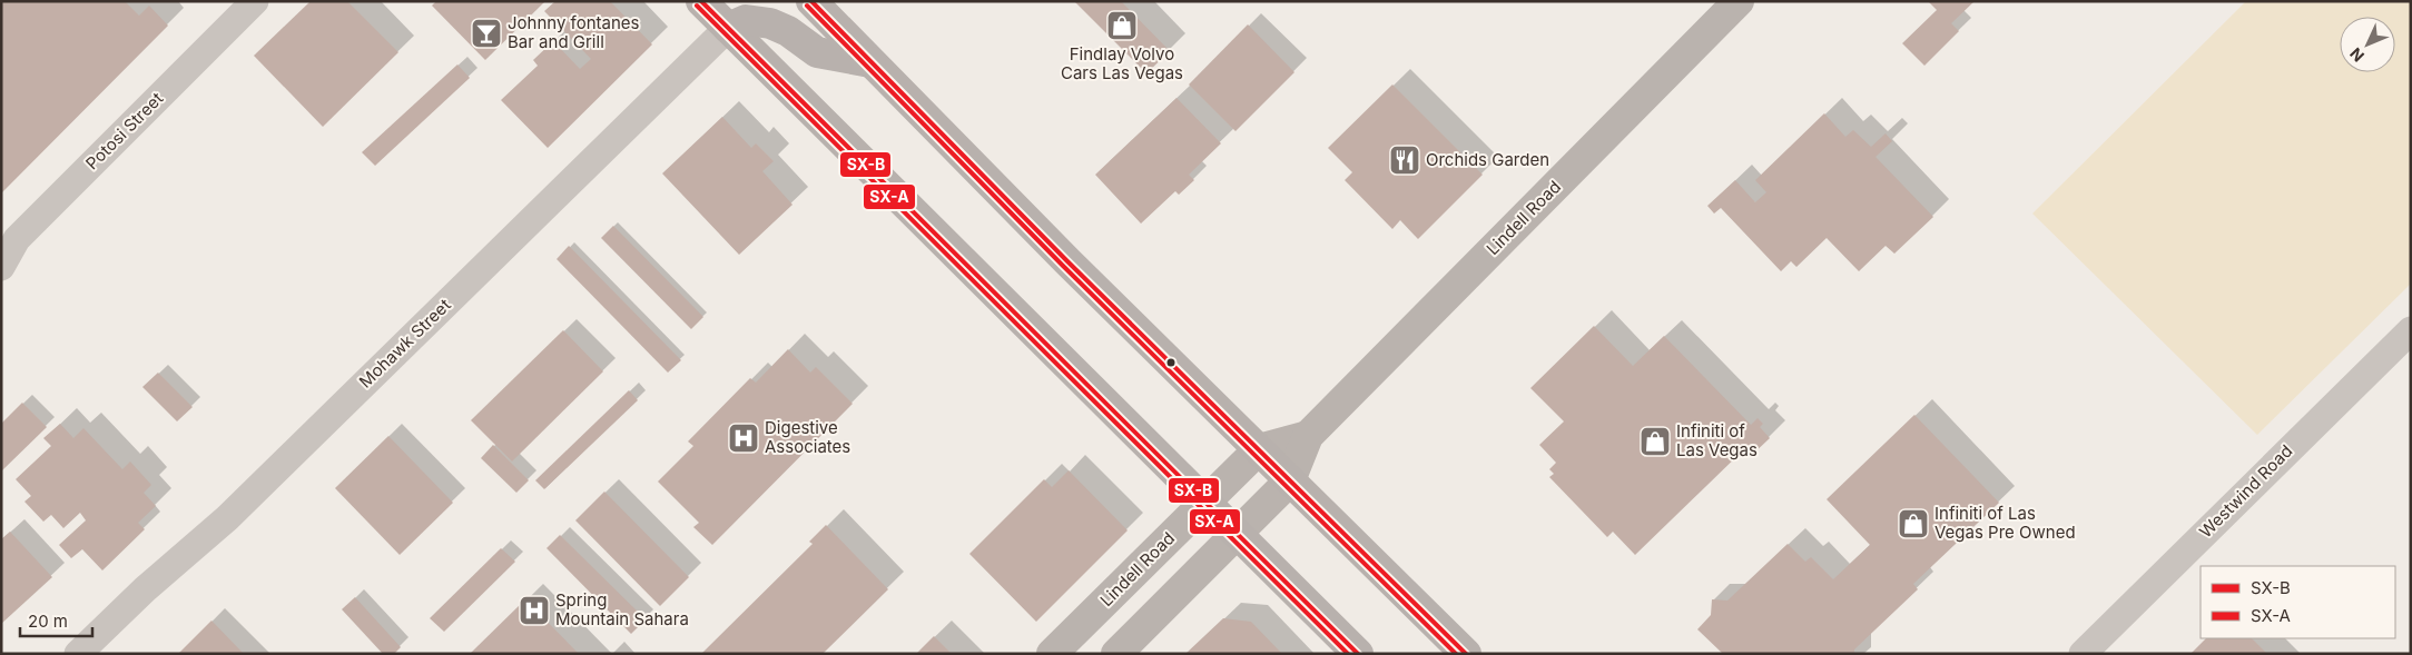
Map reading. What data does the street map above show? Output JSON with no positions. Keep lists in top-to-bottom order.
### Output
{
  "streets": {
    "street": [
      "Potosi Street",
      "Lindell Road",
      "Mohawk Street",
      "Westwind Road"
    ]
  },
  "places": {
    "shop": ["Findlay Volvo Cars Las Vegas", "Infiniti of Las Vegas", "Infiniti of Las Vegas Pre Owned"],
    "bar": ["Johnny fontanes Bar and Grill"],
    "restaurant": ["Orchids Garden"],
    "hospital": ["Digestive Associates", "Spring Mountain Sahara"]
  },
  "lines": ["transit line SX-B", "transit line SX-A"],
  "legend": ["SX-B", "SX-A"],
  "scale_bar": "20 m",
  "north": "bottom left"
}
